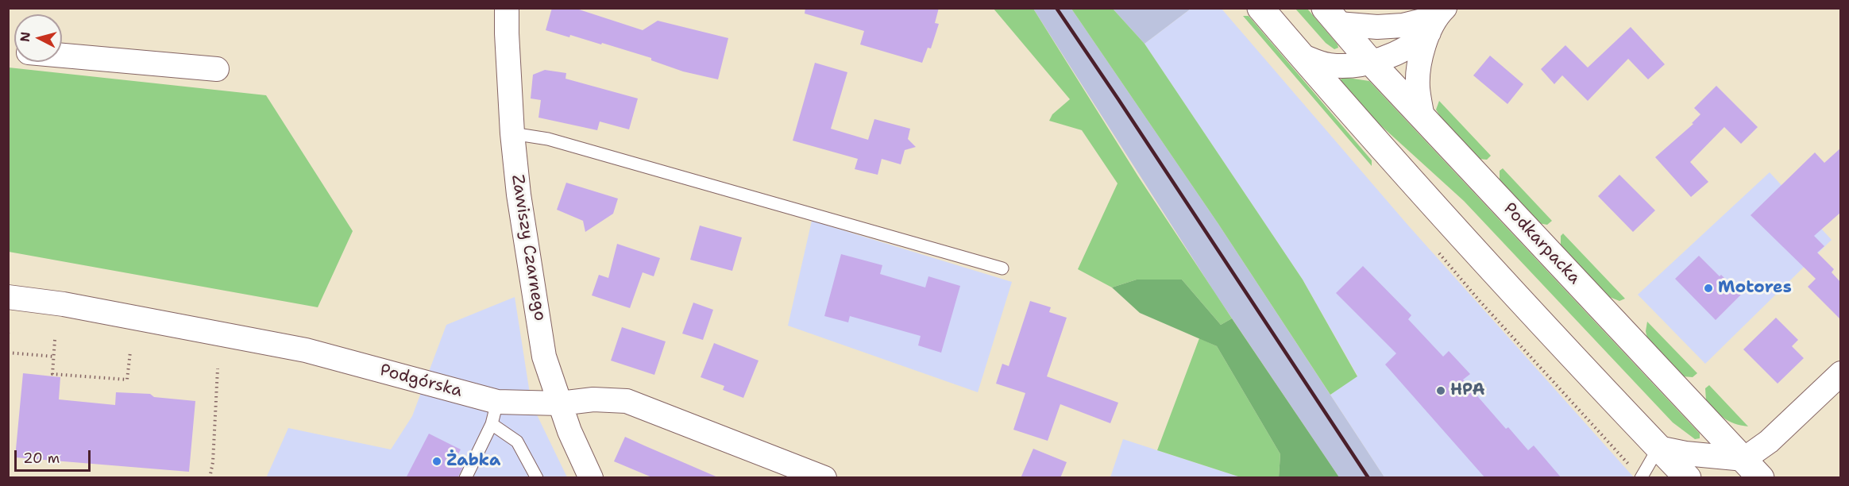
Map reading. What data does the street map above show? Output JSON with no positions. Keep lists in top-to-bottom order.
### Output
{
  "streets": {
    "main road": ["Podkarpacka"],
    "street": ["Zawiszy Czarnego", "Podgórska"]
  },
  "crossings": [
    ["Zawiszy Czarnego", "Podgórska"]
  ],
  "places": ["Motores", "HPA", "Żabka"],
  "scale_bar": "20 m",
  "north": "left"
}
